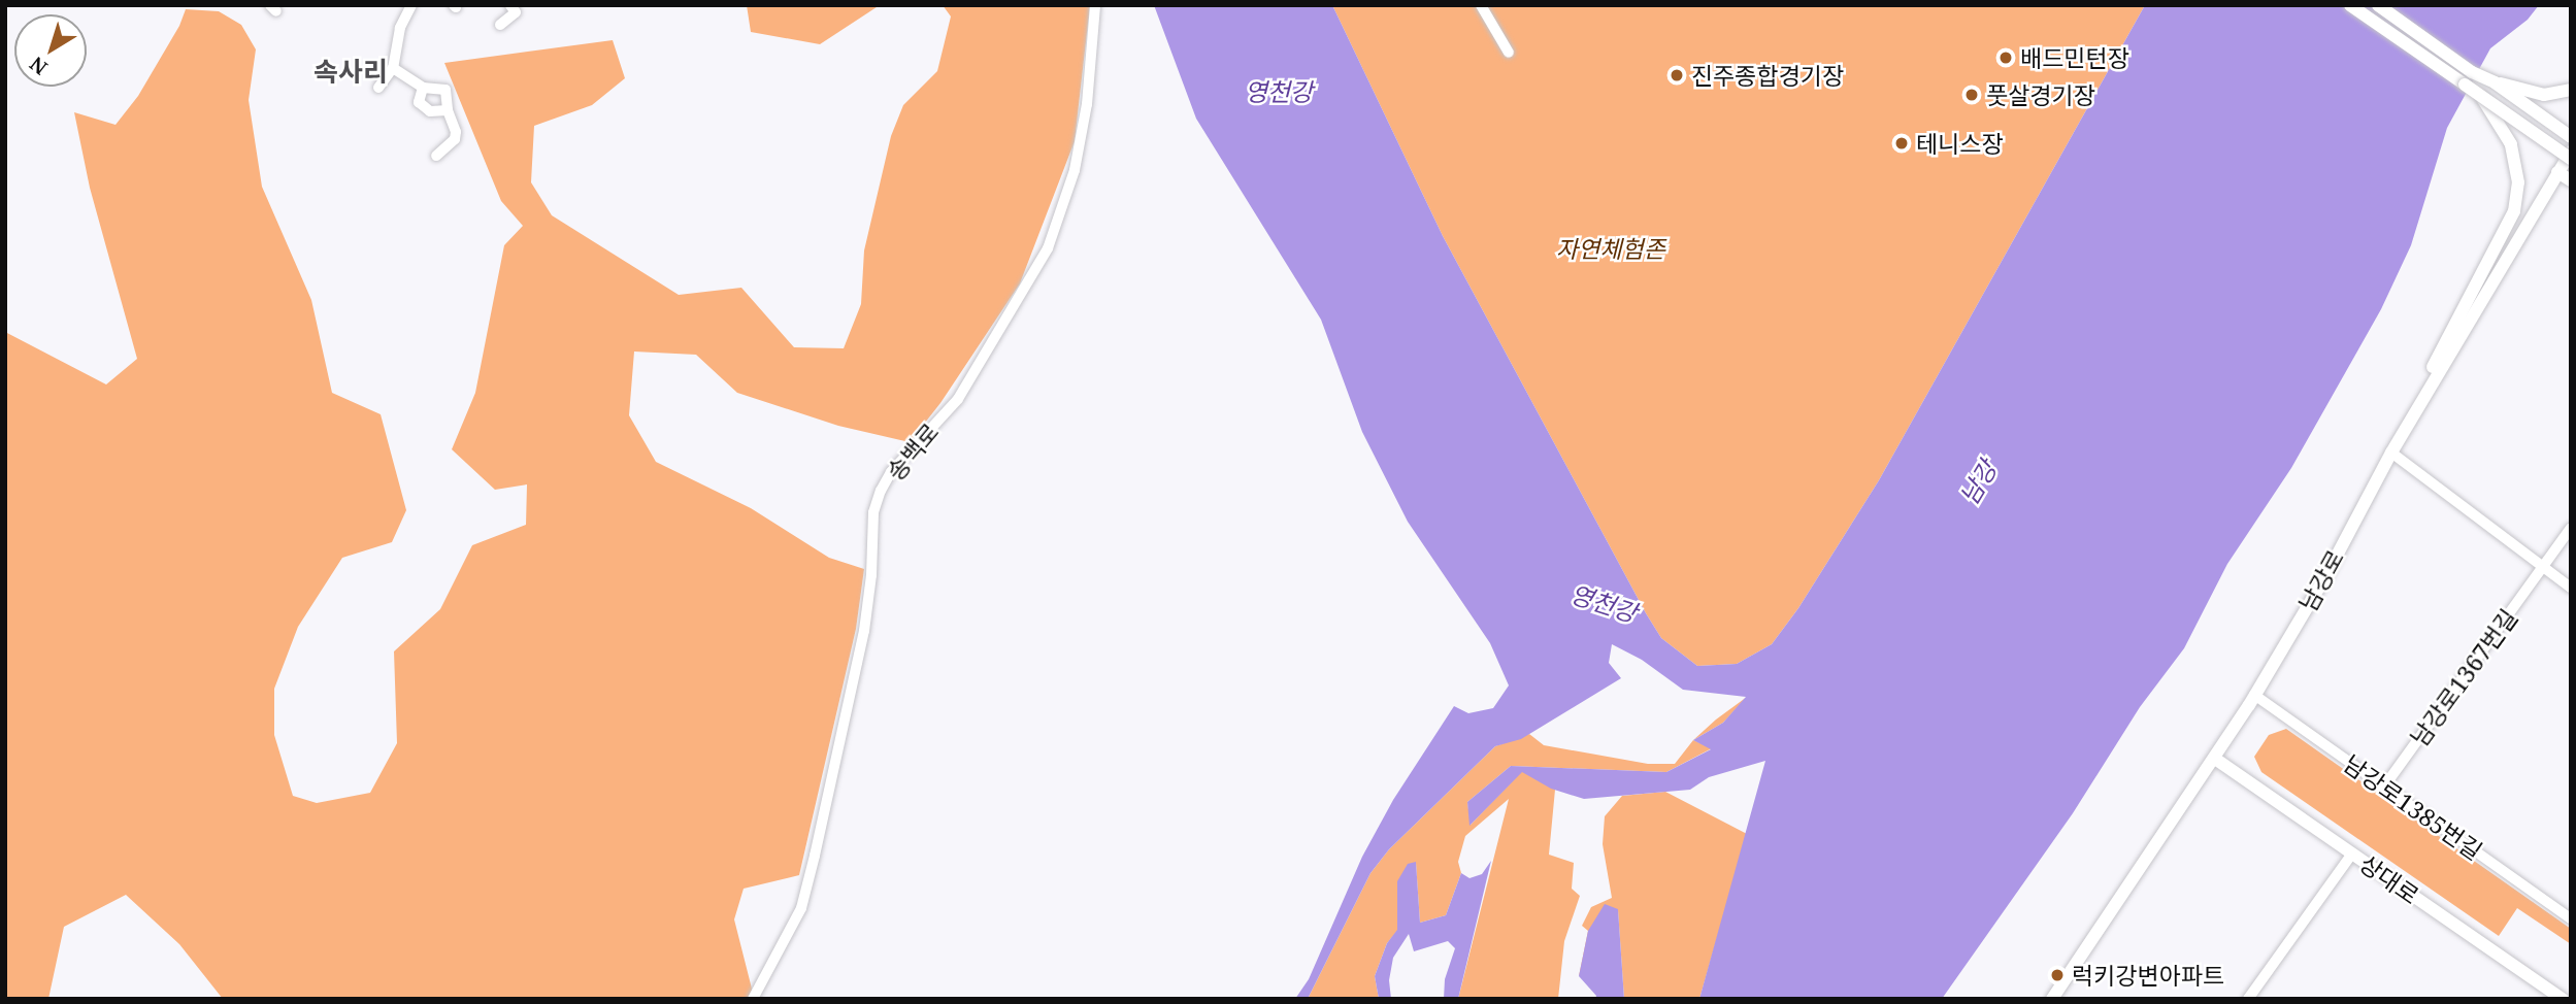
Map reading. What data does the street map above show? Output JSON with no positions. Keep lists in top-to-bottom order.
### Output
{
  "streets": {
    "street": [
      "송백로",
      "남강로",
      "남강로1367번길",
      "남강로1385번길",
      "상대로"
    ]
  },
  "crossings": [
    ["남강로", "남강로1385번길"],
    ["남강로", "상대로"],
    ["남강로1367번길", "남강로1385번길"]
  ],
  "districts": ["속사리"],
  "water": ["영천강", "남강"],
  "parks": ["자연체험존"],
  "places": [
    "배드민턴장",
    "진주종합경기장",
    "풋살경기장",
    "테니스장",
    "럭키강변아파트"
  ],
  "north": "bottom left"
}
